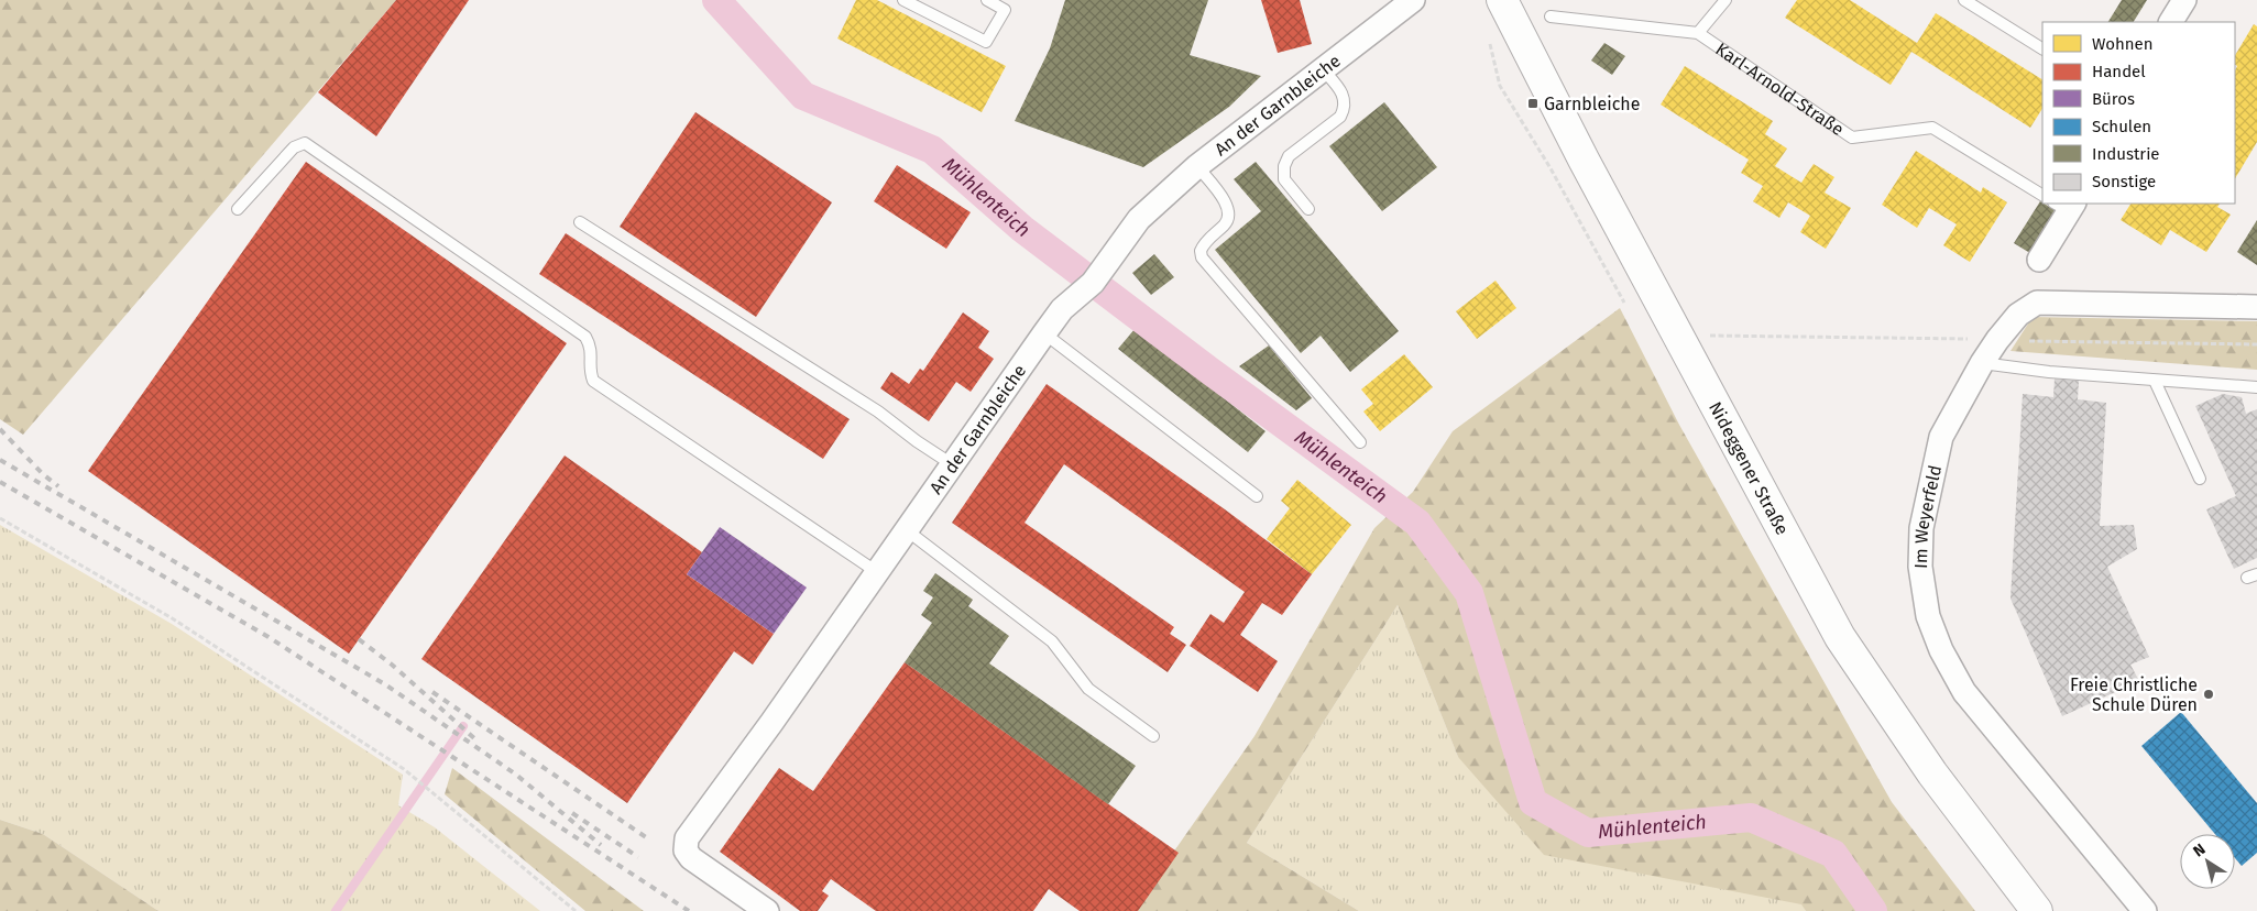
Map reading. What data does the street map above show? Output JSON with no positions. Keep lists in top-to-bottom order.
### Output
{
  "streets": {
    "main road": ["Nideggener Straße"],
    "street": ["An der Garnbleiche", "Im Weyerfeld"],
    "lane": ["Karl-Arnold-Straße"]
  },
  "water": ["Mühlenteich"],
  "places": {
    "transit": ["Garnbleiche"],
    "other": ["Freie Christliche Schule Düren"]
  },
  "legend": [
    "Wohnen",
    "Handel",
    "Büros",
    "Schulen",
    "Industrie",
    "Sonstige"
  ],
  "north": "top left"
}
